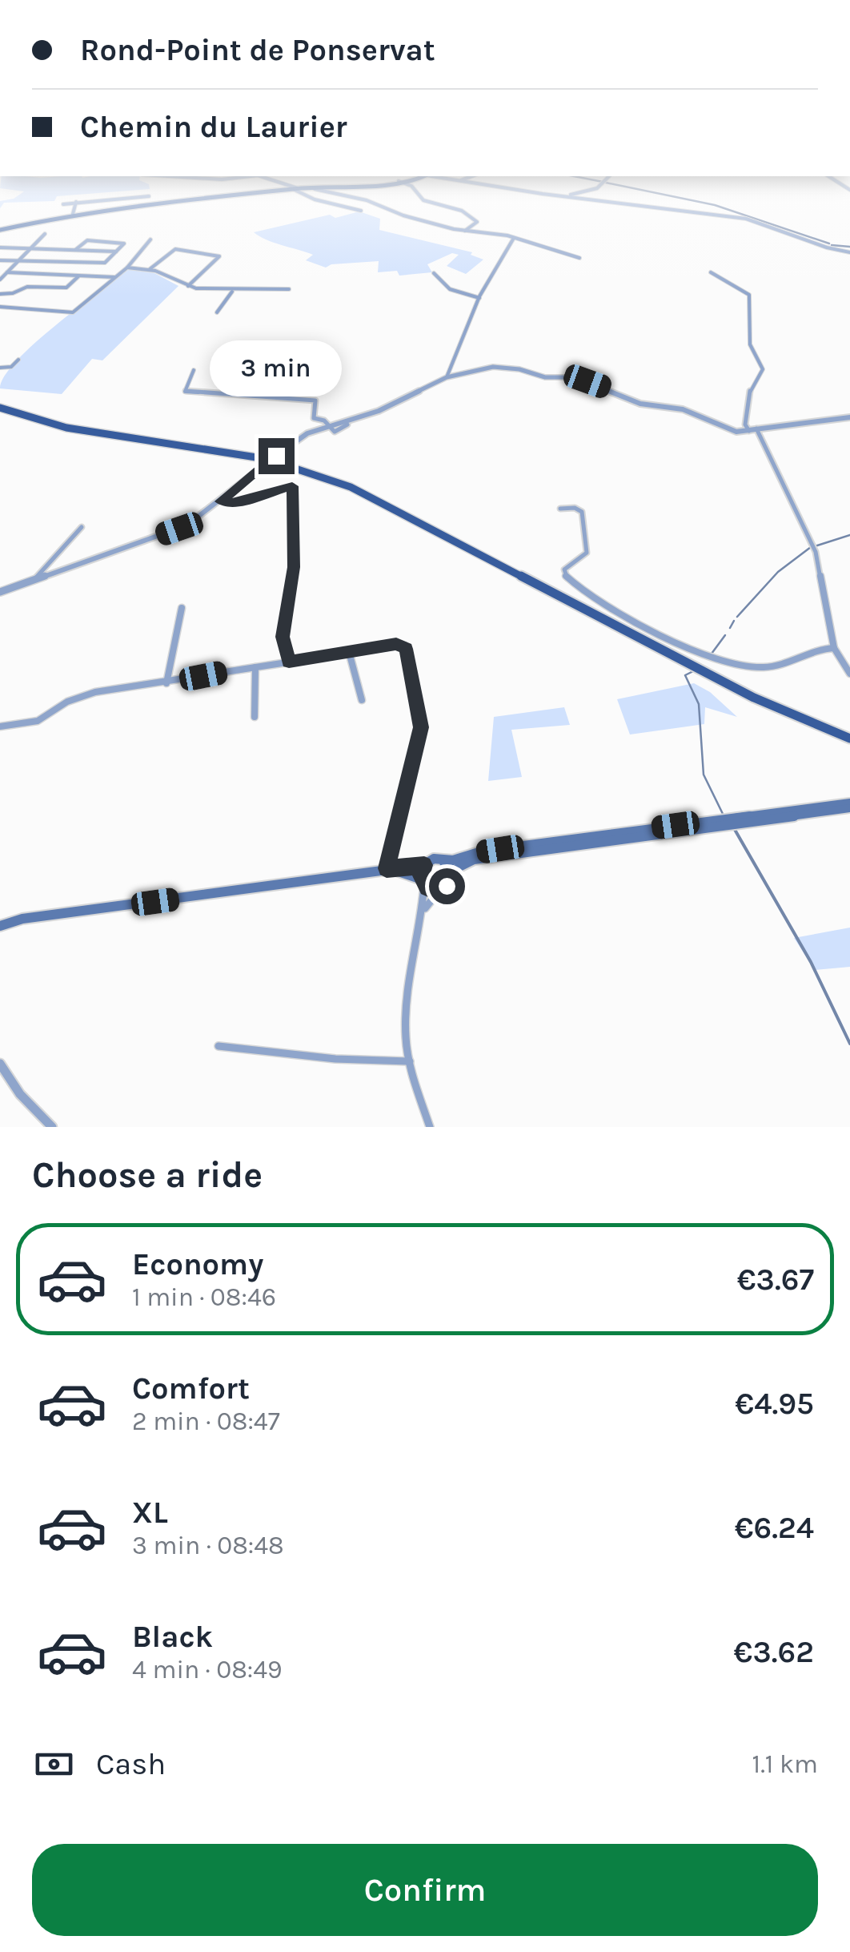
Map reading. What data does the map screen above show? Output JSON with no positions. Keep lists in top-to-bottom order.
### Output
{
  "page": {
    "banner": ["Rond-Point de Ponservat", "Chemin du Laurier"],
    "bubble": "3 min",
    "heading": "Choose a ride",
    "list": [
      {
        "name": "Economy",
        "note": "1 min · 08:46",
        "value": "€3.67"
      },
      {
        "name": "Comfort",
        "note": "2 min · 08:47",
        "value": "€4.95"
      },
      {
        "name": "XL",
        "note": "3 min · 08:48",
        "value": "€6.24"
      },
      {
        "name": "Black",
        "note": "4 min · 08:49",
        "value": "€3.62"
      }
    ],
    "pay": ["Cash", "1.1 km"],
    "buttons": "Confirm"
  }
}
